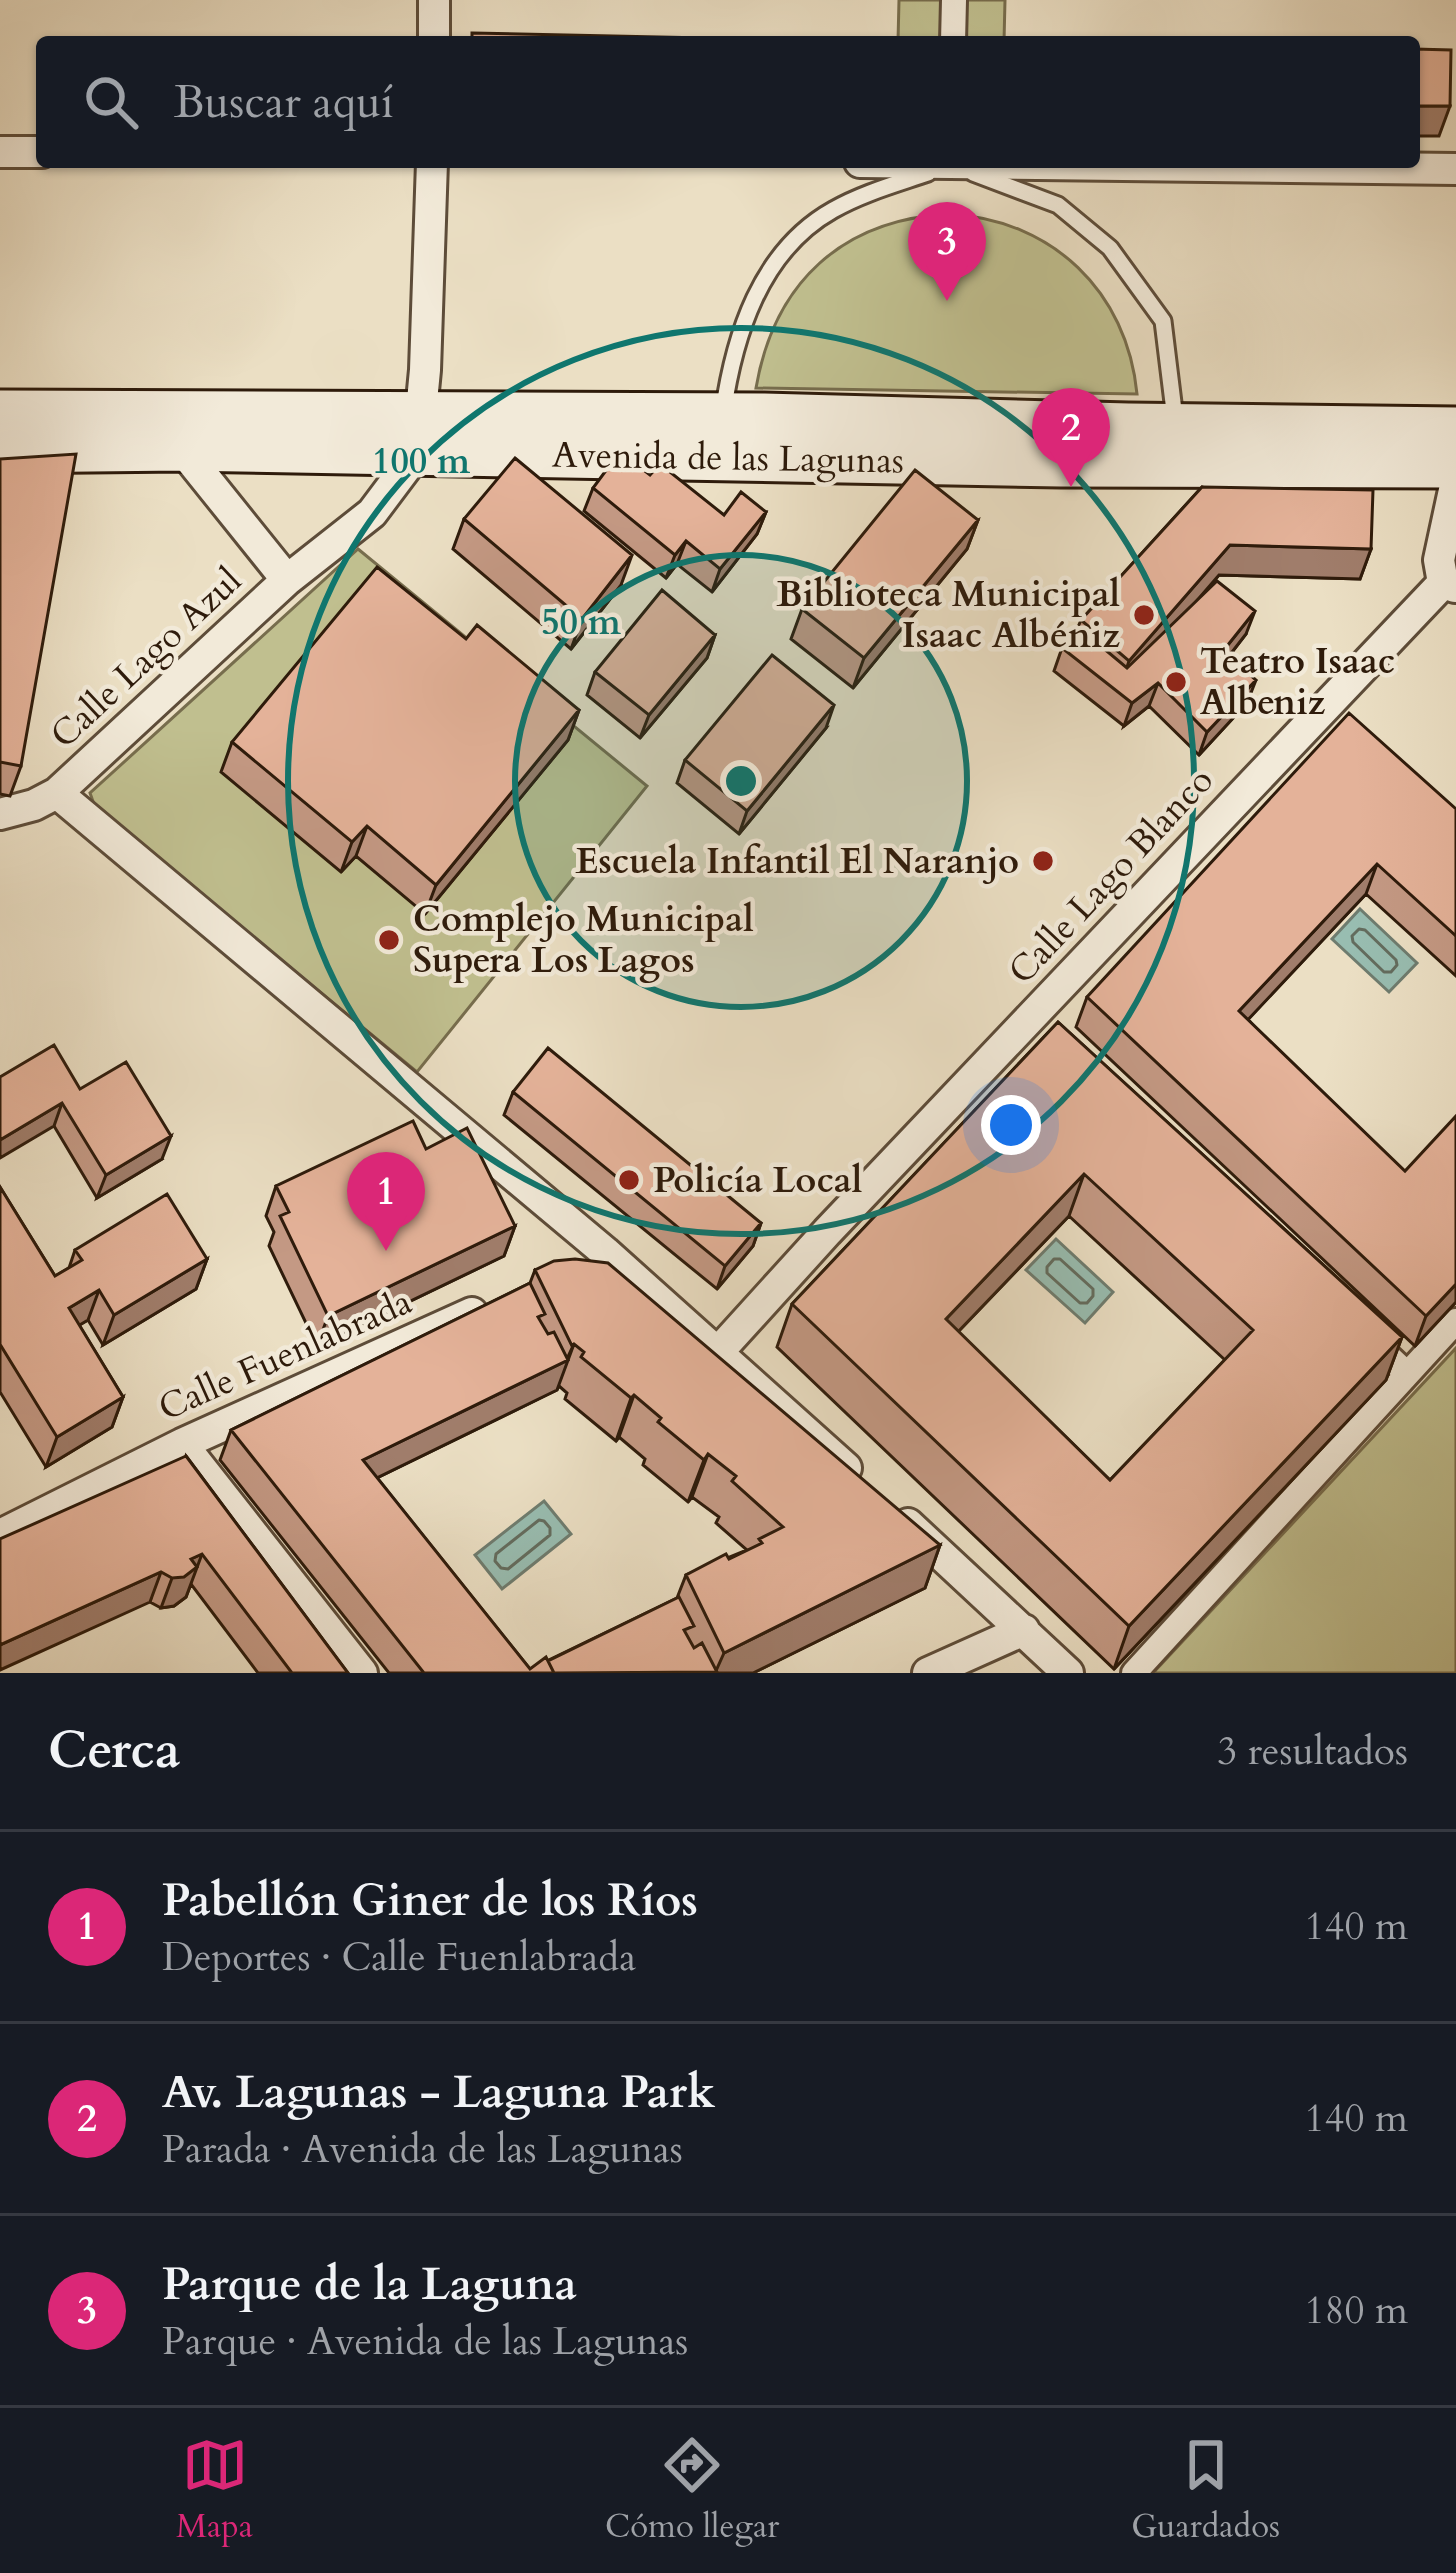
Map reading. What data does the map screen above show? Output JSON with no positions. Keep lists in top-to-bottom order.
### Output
{
  "streets": {
    "main road": ["Avenida de las Lagunas"],
    "street": ["Calle Lago Azul", "Calle Lago Blanco", "Calle Fuenlabrada"]
  },
  "crossings": [
    ["Avenida de las Lagunas", "Calle Lago Azul"]
  ],
  "places": [
    "Biblioteca Municipal Isaac Albéniz",
    "Teatro Isaac Albeniz",
    "Escuela Infantil El Naranjo",
    "Complejo Municipal Supera Los Lagos",
    "Policía Local"
  ],
  "page": {
    "search": "Buscar aquí",
    "pins": ["3", "2", "1"],
    "heading": ["Cerca", "3 resultados"],
    "list": [
      {
        "mark": "1",
        "name": "Pabellón Giner de los Ríos",
        "note": "Deportes · Calle Fuenlabrada",
        "value": "140 m"
      },
      {
        "mark": "2",
        "name": "Av. Lagunas - Laguna Park",
        "note": "Parada · Avenida de las Lagunas",
        "value": "140 m"
      },
      {
        "mark": "3",
        "name": "Parque de la Laguna",
        "note": "Parque · Avenida de las Lagunas",
        "value": "180 m"
      }
    ],
    "nav": ["Mapa", "Cómo llegar", "Guardados"]
  },
  "rings": ["100 m", "50 m"]
}
